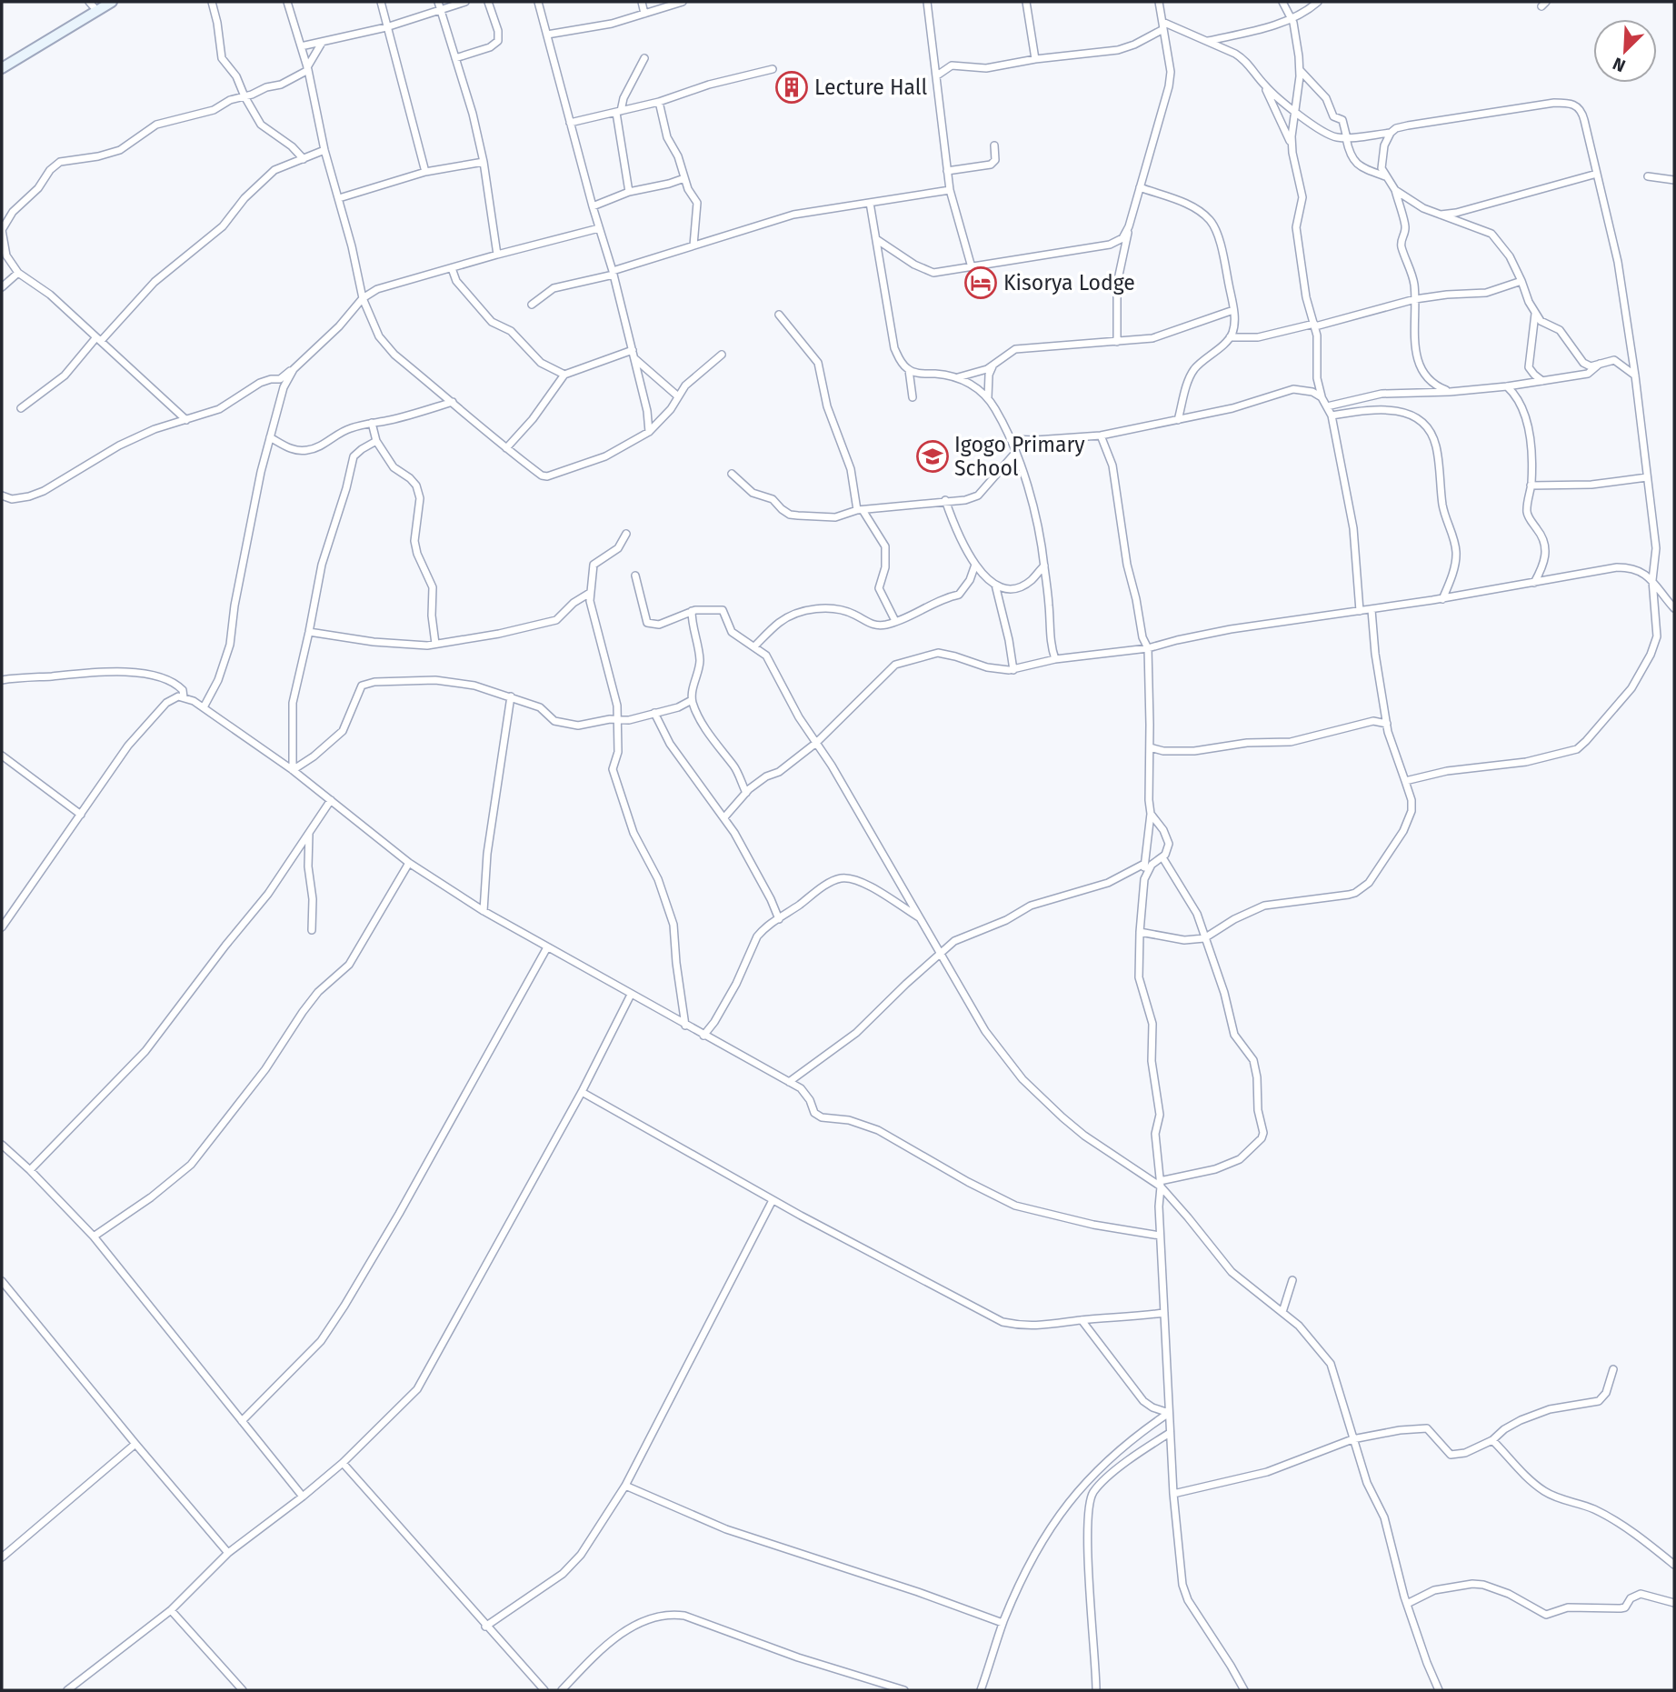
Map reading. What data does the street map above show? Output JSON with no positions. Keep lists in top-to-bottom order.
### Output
{
  "places": {
    "building": ["Lecture Hall"],
    "hotel": ["Kisorya Lodge"],
    "school or university": ["Igogo Primary School"]
  },
  "north": "bottom left"
}
